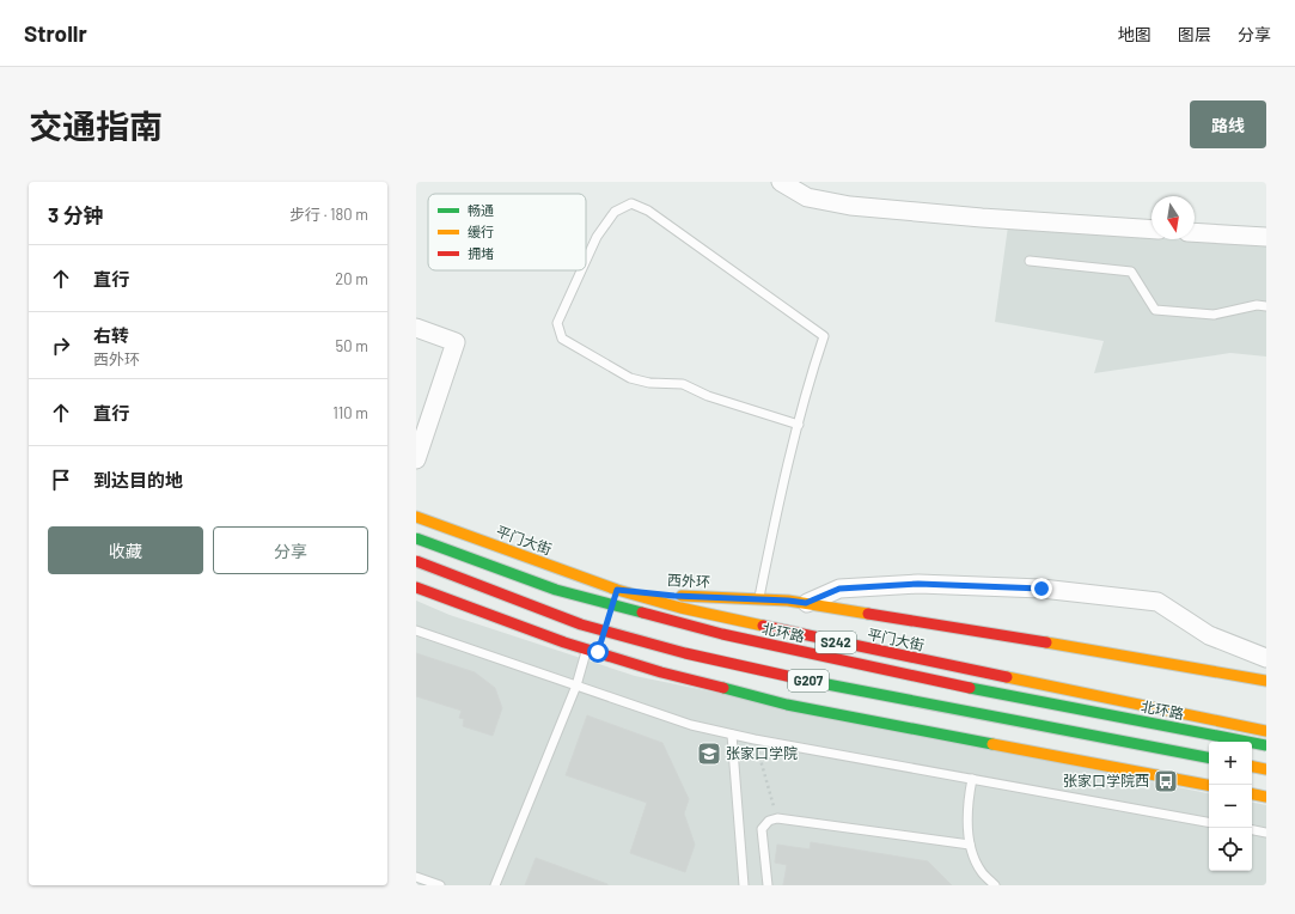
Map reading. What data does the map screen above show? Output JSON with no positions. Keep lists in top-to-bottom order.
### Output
{
  "streets": {
    "main road": [
      "平门大街",
      "西外环",
      "北环路",
      "S242",
      "G207"
    ]
  },
  "crossings": [
    ["平门大街", "西外环"]
  ],
  "places": {
    "school or university": ["张家口学院"],
    "bus stop": ["张家口学院西"]
  },
  "legend": ["畅通", "缓行", "拥堵"],
  "north": "bottom",
  "page": {
    "header": "Strollr",
    "nav": ["地图", "图层", "分享"],
    "title": "交通指南",
    "buttons": [
      "路线",
      ["收藏", "分享"]
    ],
    "heading": ["3 分钟", "步行 · 180 m"],
    "list": [
      ["直行", "20 m"],
      ["右转", "西外环", "50 m"],
      ["直行", "110 m"],
      "到达目的地"
    ],
    "map_buttons": ["+", "−"]
  }
}
